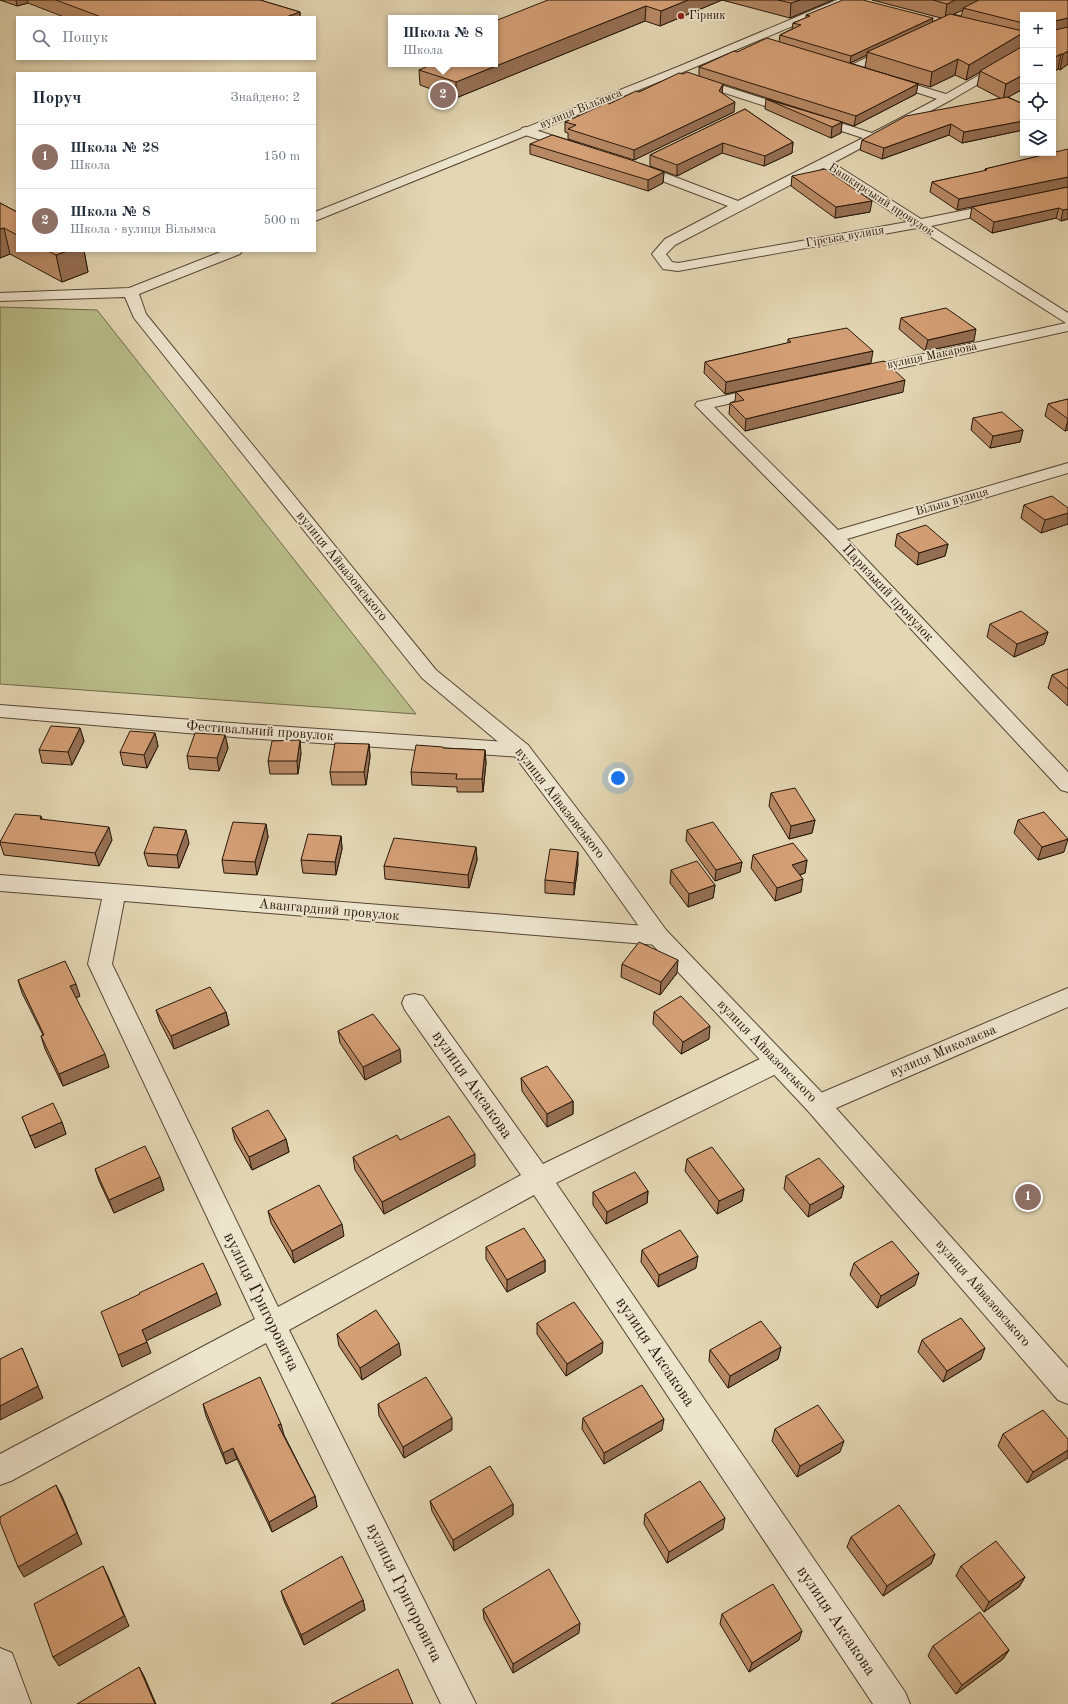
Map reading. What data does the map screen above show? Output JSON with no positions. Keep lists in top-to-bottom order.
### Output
{
  "streets": {
    "street": [
      "вулиця Вільямса",
      "Башкирський провулок",
      "Гірська вулиця",
      "вулиця Макарова",
      "Вільна вулиця",
      "вулиця Айвазовського",
      "Паризький провулок",
      "Фестивальний провулок",
      "Авангардний провулок",
      "вулиця Миколаєва",
      "вулиця Аксакова",
      "вулиця Григоровича"
    ]
  },
  "crossings": [
    ["Башкирський провулок", "Гірська вулиця"],
    ["Вільна вулиця", "Паризький провулок"],
    ["вулиця Айвазовського", "Фестивальний провулок"],
    ["вулиця Айвазовського", "Авангардний провулок"],
    ["вулиця Айвазовського", "вулиця Миколаєва"],
    ["Авангардний провулок", "вулиця Григоровича"]
  ],
  "places": ["Гірник"],
  "page": {
    "map_buttons": ["+", "−"],
    "popup": ["Школа № 8", "Школа"],
    "search": "Пошук",
    "heading": ["Поруч", "Знайдено: 2"],
    "pins": ["2", "1"],
    "list": [
      {
        "mark": "1",
        "name": "Школа № 28",
        "note": "Школа",
        "value": "150 m"
      },
      {
        "mark": "2",
        "name": "Школа № 8",
        "note": "Школа · вулиця Вільямса",
        "value": "500 m"
      }
    ]
  }
}
